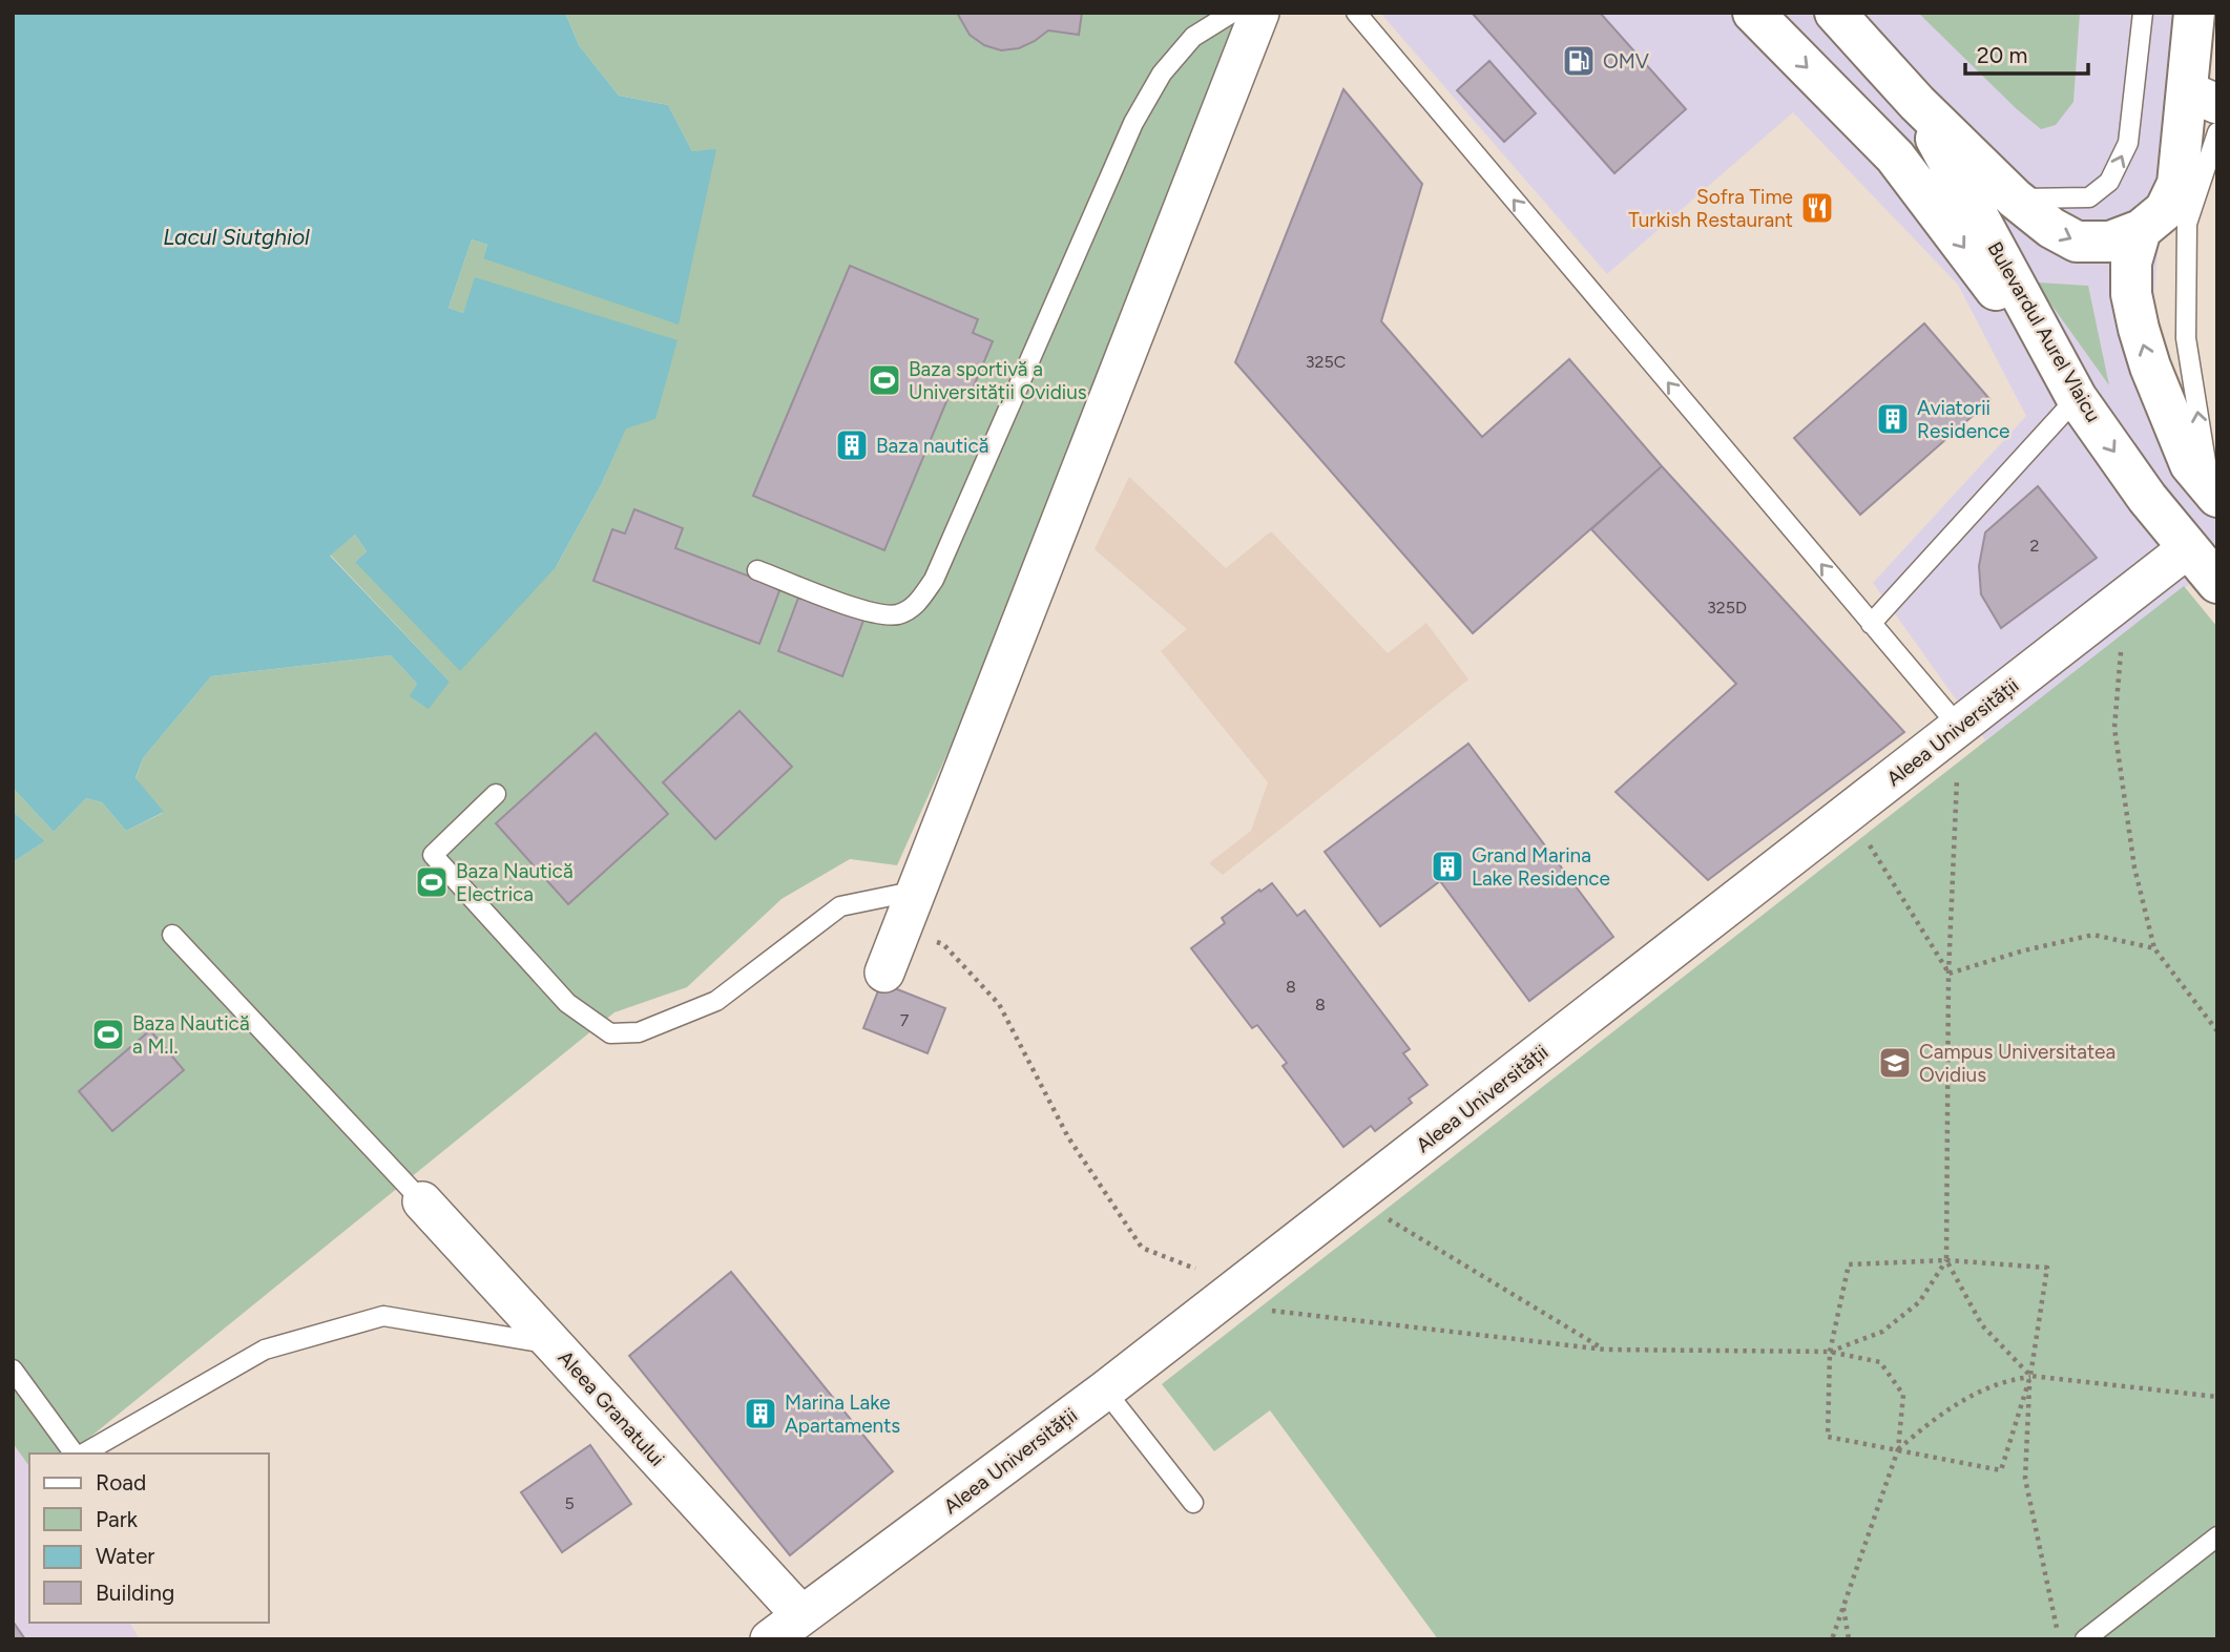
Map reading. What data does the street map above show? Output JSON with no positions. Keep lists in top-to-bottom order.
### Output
{
  "streets": {
    "main road": ["Bulevardul Aurel Vlaicu"],
    "street": ["Aleea Universității", "Aleea Granatului"]
  },
  "crossings": [
    ["Bulevardul Aurel Vlaicu", "Aleea Universității"],
    ["Aleea Universității", "Aleea Granatului"]
  ],
  "water": ["Lacul Siutghiol"],
  "places": {
    "fuel station": ["OMV"],
    "restaurant": ["Sofra Time Turkish Restaurant"],
    "sports": ["Baza sportivă a Universității Ovidius", "Baza Nautică Electrica", "Baza Nautică a M.I."],
    "building": [
      "Aviatorii Residence",
      "Baza nautică",
      "Grand Marina Lake Residence",
      "Marina Lake Apartaments"
    ],
    "school or university": ["Campus Universitatea Ovidius"]
  },
  "house_numbers": [
    "325C",
    "2",
    "325D",
    "8",
    "8",
    "7",
    "5"
  ],
  "legend": [
    "Road",
    "Park",
    "Water",
    "Building"
  ],
  "scale_bar": "20 m"
}
